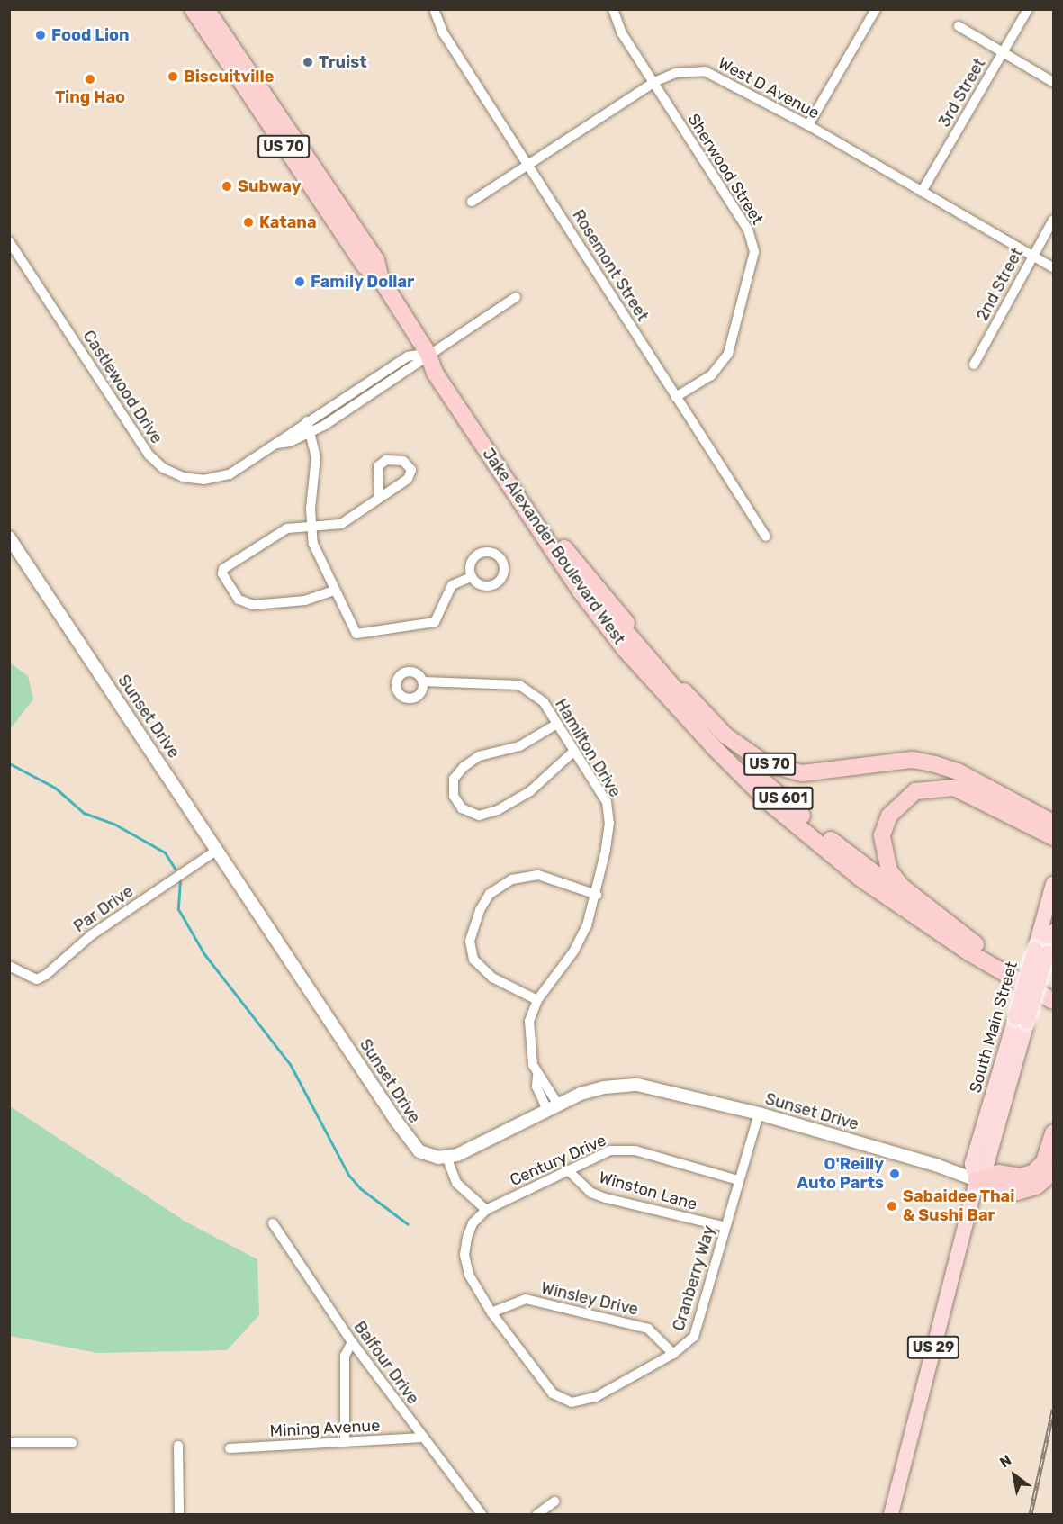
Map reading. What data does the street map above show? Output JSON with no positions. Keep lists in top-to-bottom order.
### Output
{
  "streets": {
    "highway": ["US 70", "Jake Alexander Boulevard West", "US 601"],
    "main road": ["South Main Street", "US 29"],
    "street": [
      "West D Avenue",
      "3rd Street",
      "Sherwood Street",
      "Rosemont Street",
      "2nd Street",
      "Castlewood Drive",
      "Sunset Drive",
      "Hamilton Drive",
      "Par Drive",
      "Century Drive",
      "Winston Lane",
      "Cranberry Way",
      "Winsley Drive",
      "Balfour Drive",
      "Mining Avenue"
    ]
  },
  "crossings": [
    ["West D Avenue", "3rd Street"],
    ["West D Avenue", "Sherwood Street"],
    ["West D Avenue", "Rosemont Street"],
    ["West D Avenue", "2nd Street"],
    ["US 70", "Jake Alexander Boulevard West"],
    ["US 70", "US 601"],
    ["Sherwood Street", "Rosemont Street"],
    ["Castlewood Drive", "Jake Alexander Boulevard West"],
    ["Jake Alexander Boulevard West", "US 601"],
    ["Sunset Drive", "Hamilton Drive"],
    ["Sunset Drive", "Par Drive"],
    ["Sunset Drive", "South Main Street"],
    ["Sunset Drive", "Cranberry Way"],
    ["Century Drive", "Winston Lane"],
    ["Century Drive", "Cranberry Way"],
    ["Winston Lane", "Cranberry Way"],
    ["Cranberry Way", "Winsley Drive"],
    ["Balfour Drive", "Mining Avenue"]
  ],
  "places": [
    "Food Lion",
    "Truist",
    "Biscuitville",
    "Ting Hao",
    "Subway",
    "Katana",
    "Family Dollar",
    "O'Reilly Auto Parts",
    "Sabaidee Thai & Sushi Bar"
  ],
  "north": "top left"
}
